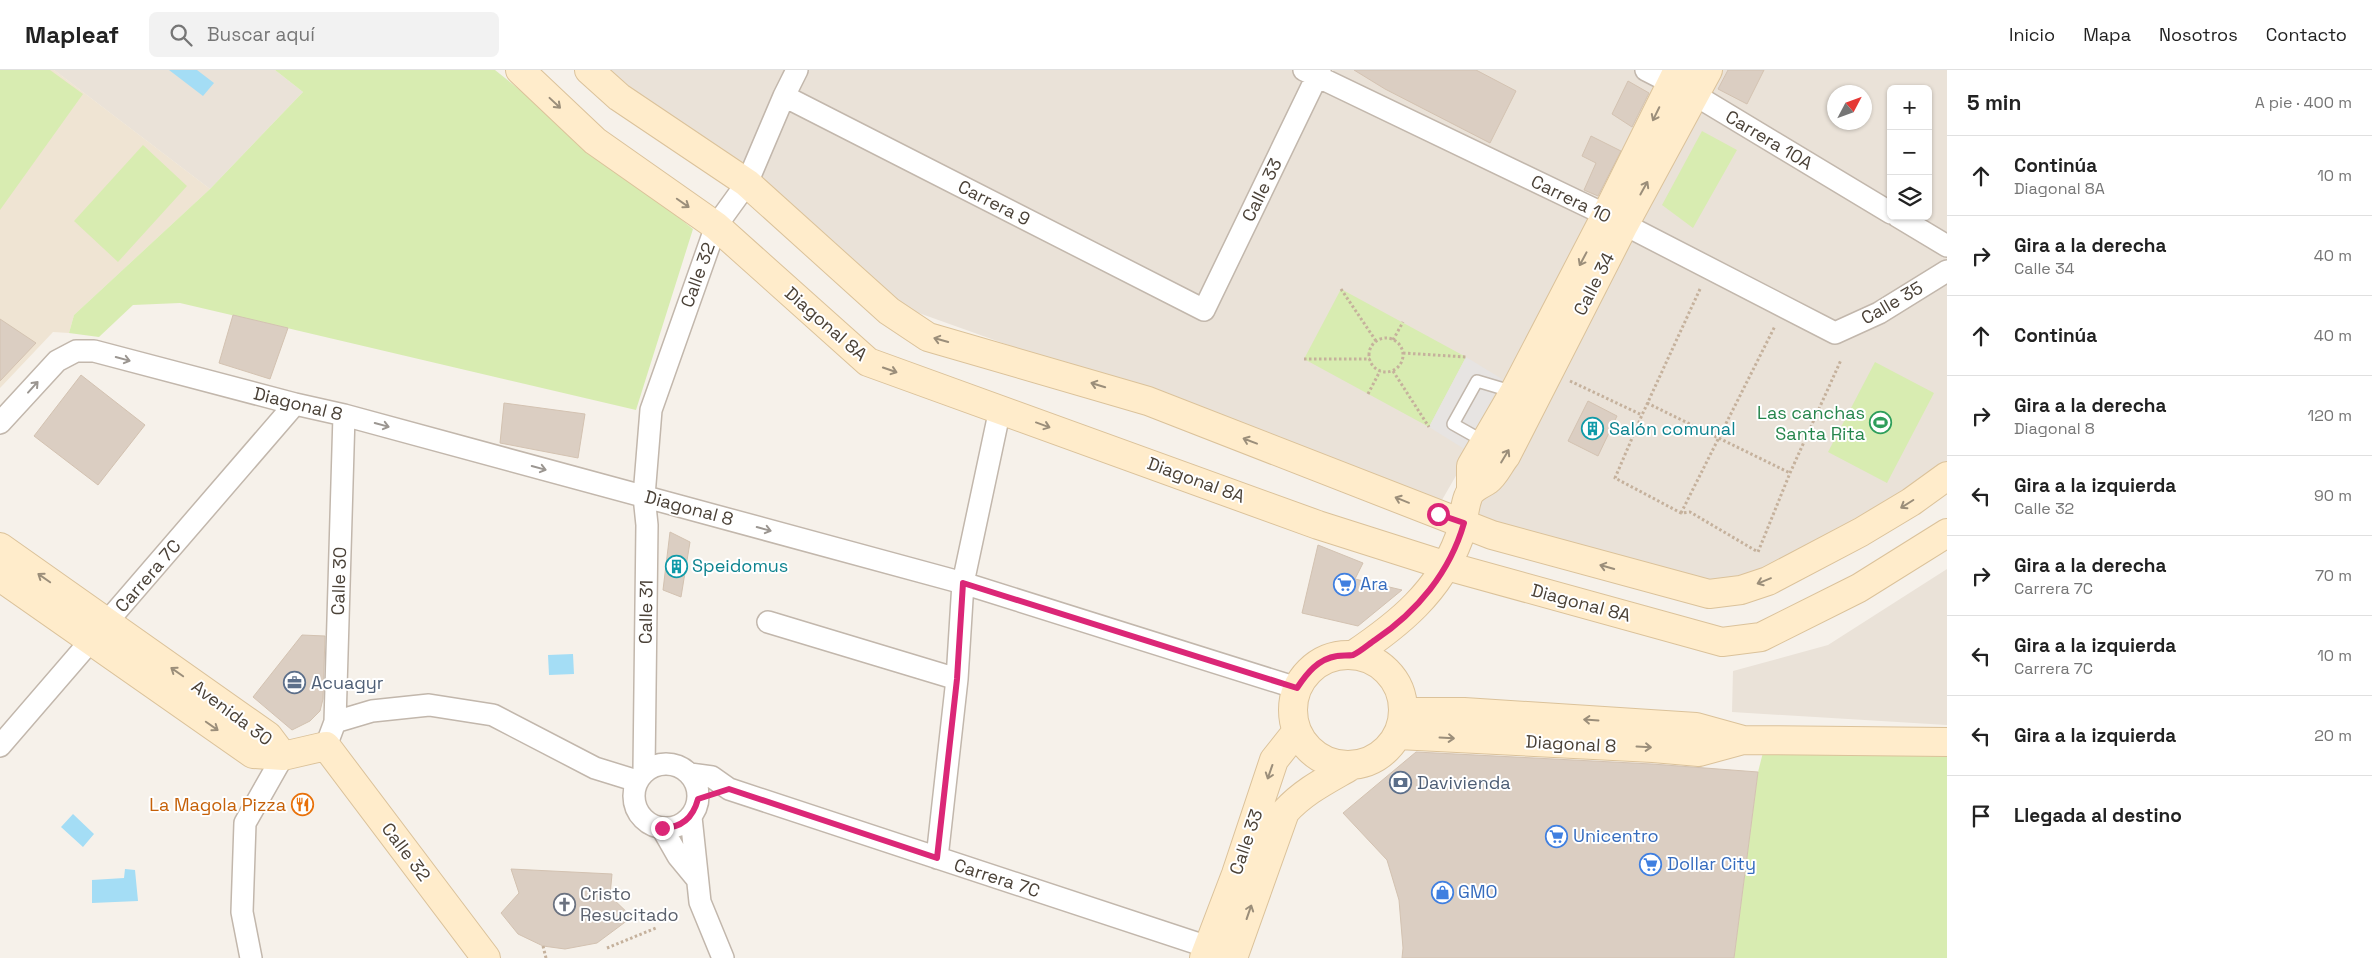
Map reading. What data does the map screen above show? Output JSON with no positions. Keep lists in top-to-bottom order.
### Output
{
  "streets": {
    "street": [
      "Carrera 10A",
      "Calle 33",
      "Carrera 10",
      "Carrera 9",
      "Calle 32",
      "Calle 34",
      "Calle 35",
      "Diagonal 8A",
      "Diagonal 8",
      "Carrera 7C",
      "Calle 30",
      "Calle 31",
      "Avenida 30"
    ]
  },
  "crossings": [
    ["Carrera 10A", "Calle 34"],
    ["Calle 33", "Carrera 10"],
    ["Calle 33", "Carrera 9"],
    ["Calle 33", "Calle 34"],
    ["Calle 33", "Diagonal 8"],
    ["Calle 33", "Carrera 7C"],
    ["Carrera 10", "Calle 34"],
    ["Carrera 10", "Calle 35"],
    ["Carrera 9", "Calle 32"],
    ["Calle 32", "Diagonal 8A"],
    ["Calle 32", "Diagonal 8"],
    ["Calle 32", "Calle 30"],
    ["Calle 32", "Calle 31"],
    ["Calle 34", "Diagonal 8A"],
    ["Calle 34", "Diagonal 8"],
    ["Diagonal 8", "Carrera 7C"],
    ["Diagonal 8", "Calle 30"],
    ["Diagonal 8", "Calle 31"],
    ["Carrera 7C", "Calle 31"],
    ["Carrera 7C", "Avenida 30"]
  ],
  "one_way": ["Diagonal 8"],
  "places": {
    "sports": ["Las canchas Santa Rita"],
    "building": ["Salón comunal", "Speidomus"],
    "supermarket": ["Ara", "Unicentro", "Dollar City"],
    "office": ["Acuagyr"],
    "bank": ["Davivienda"],
    "restaurant": ["La Magola Pizza"],
    "shop": ["GMO"],
    "church": ["Cristo Resucitado"]
  },
  "north": "top right",
  "page": {
    "header": "Mapleaf",
    "search": "Buscar aquí",
    "nav": [
      "Inicio",
      "Mapa",
      "Nosotros",
      "Contacto"
    ],
    "heading": ["5 min", "A pie · 400 m"],
    "map_buttons": ["+", "−"],
    "list": [
      ["Continúa", "Diagonal 8A", "10 m"],
      ["Gira a la derecha", "Calle 34", "40 m"],
      ["Continúa", "40 m"],
      ["Gira a la derecha", "Diagonal 8", "120 m"],
      ["Gira a la izquierda", "Calle 32", "90 m"],
      ["Gira a la derecha", "Carrera 7C", "70 m"],
      ["Gira a la izquierda", "Carrera 7C", "10 m"],
      ["Gira a la izquierda", "20 m"],
      "Llegada al destino"
    ]
  }
}
